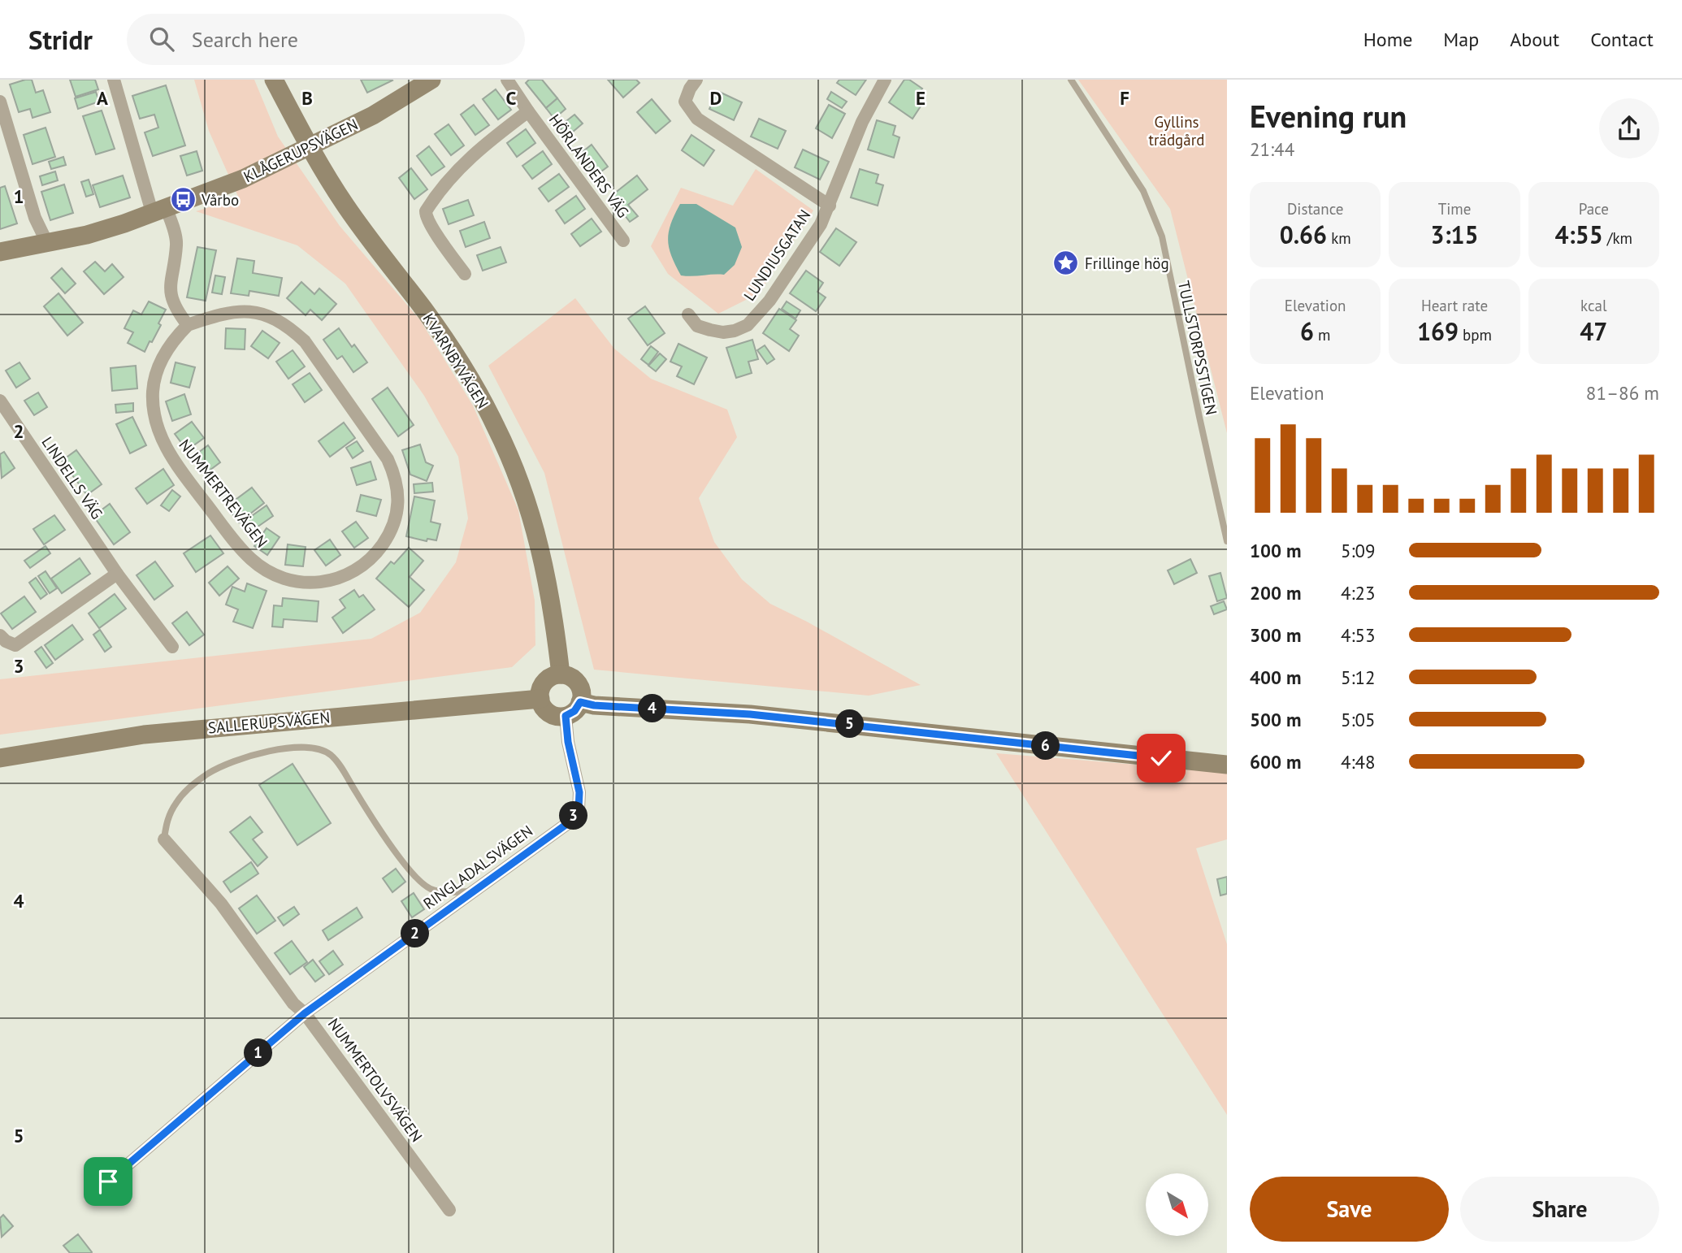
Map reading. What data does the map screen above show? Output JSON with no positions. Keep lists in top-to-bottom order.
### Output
{
  "streets": {
    "main road": ["KLÅGERUPSVÄGEN", "KVARNBYVÄGEN", "SALLERUPSVÄGEN"],
    "street": [
      "HÖRLANDERS VÄG",
      "LUNDIUSGATAN",
      "LINDELLS VÄG",
      "NUMMERTREVÄGEN",
      "RINGLADALSVÄGEN",
      "NUMMERTOLVSVÄGEN"
    ],
    "lane": ["TULLSTORPSSTIGEN"]
  },
  "crossings": [
    ["KLÅGERUPSVÄGEN", "KVARNBYVÄGEN"],
    ["KVARNBYVÄGEN", "SALLERUPSVÄGEN"],
    ["KVARNBYVÄGEN", "RINGLADALSVÄGEN"],
    ["SALLERUPSVÄGEN", "RINGLADALSVÄGEN"],
    ["RINGLADALSVÄGEN", "NUMMERTOLVSVÄGEN"]
  ],
  "parks": ["Gyllins trädgård"],
  "places": {
    "bus stop": ["Vårbo"],
    "place": ["Frillinge hög"]
  },
  "north": "bottom right",
  "page": {
    "header": "Stridr",
    "search": "Search here",
    "nav": [
      "Home",
      "Map",
      "About",
      "Contact"
    ],
    "heading": ["Evening run", "21:44"],
    "stats": [
      ["Distance", "0.66 km"],
      ["Time", "3:15"],
      ["Pace", "4:55 /km"],
      ["Elevation", "6 m"],
      ["Heart rate", "169 bpm"],
      ["kcal", "47"]
    ],
    "chart": ["Elevation", "81–86 m"],
    "list": [
      {
        "name": "100 m",
        "note": "5:09"
      },
      {
        "name": "200 m",
        "note": "4:23"
      },
      {
        "name": "300 m",
        "note": "4:53"
      },
      {
        "name": "400 m",
        "note": "5:12"
      },
      {
        "name": "500 m",
        "note": "5:05"
      },
      {
        "name": "600 m",
        "note": "4:48"
      }
    ],
    "pins": [
      "4",
      "5",
      "6",
      "3",
      "2",
      "1"
    ],
    "buttons": ["Save", "Share"]
  },
  "grid": {
    "columns": [
      "A",
      "B",
      "C",
      "D",
      "E",
      "F"
    ],
    "rows": [
      "1",
      "2",
      "3",
      "4",
      "5"
    ]
  }
}
